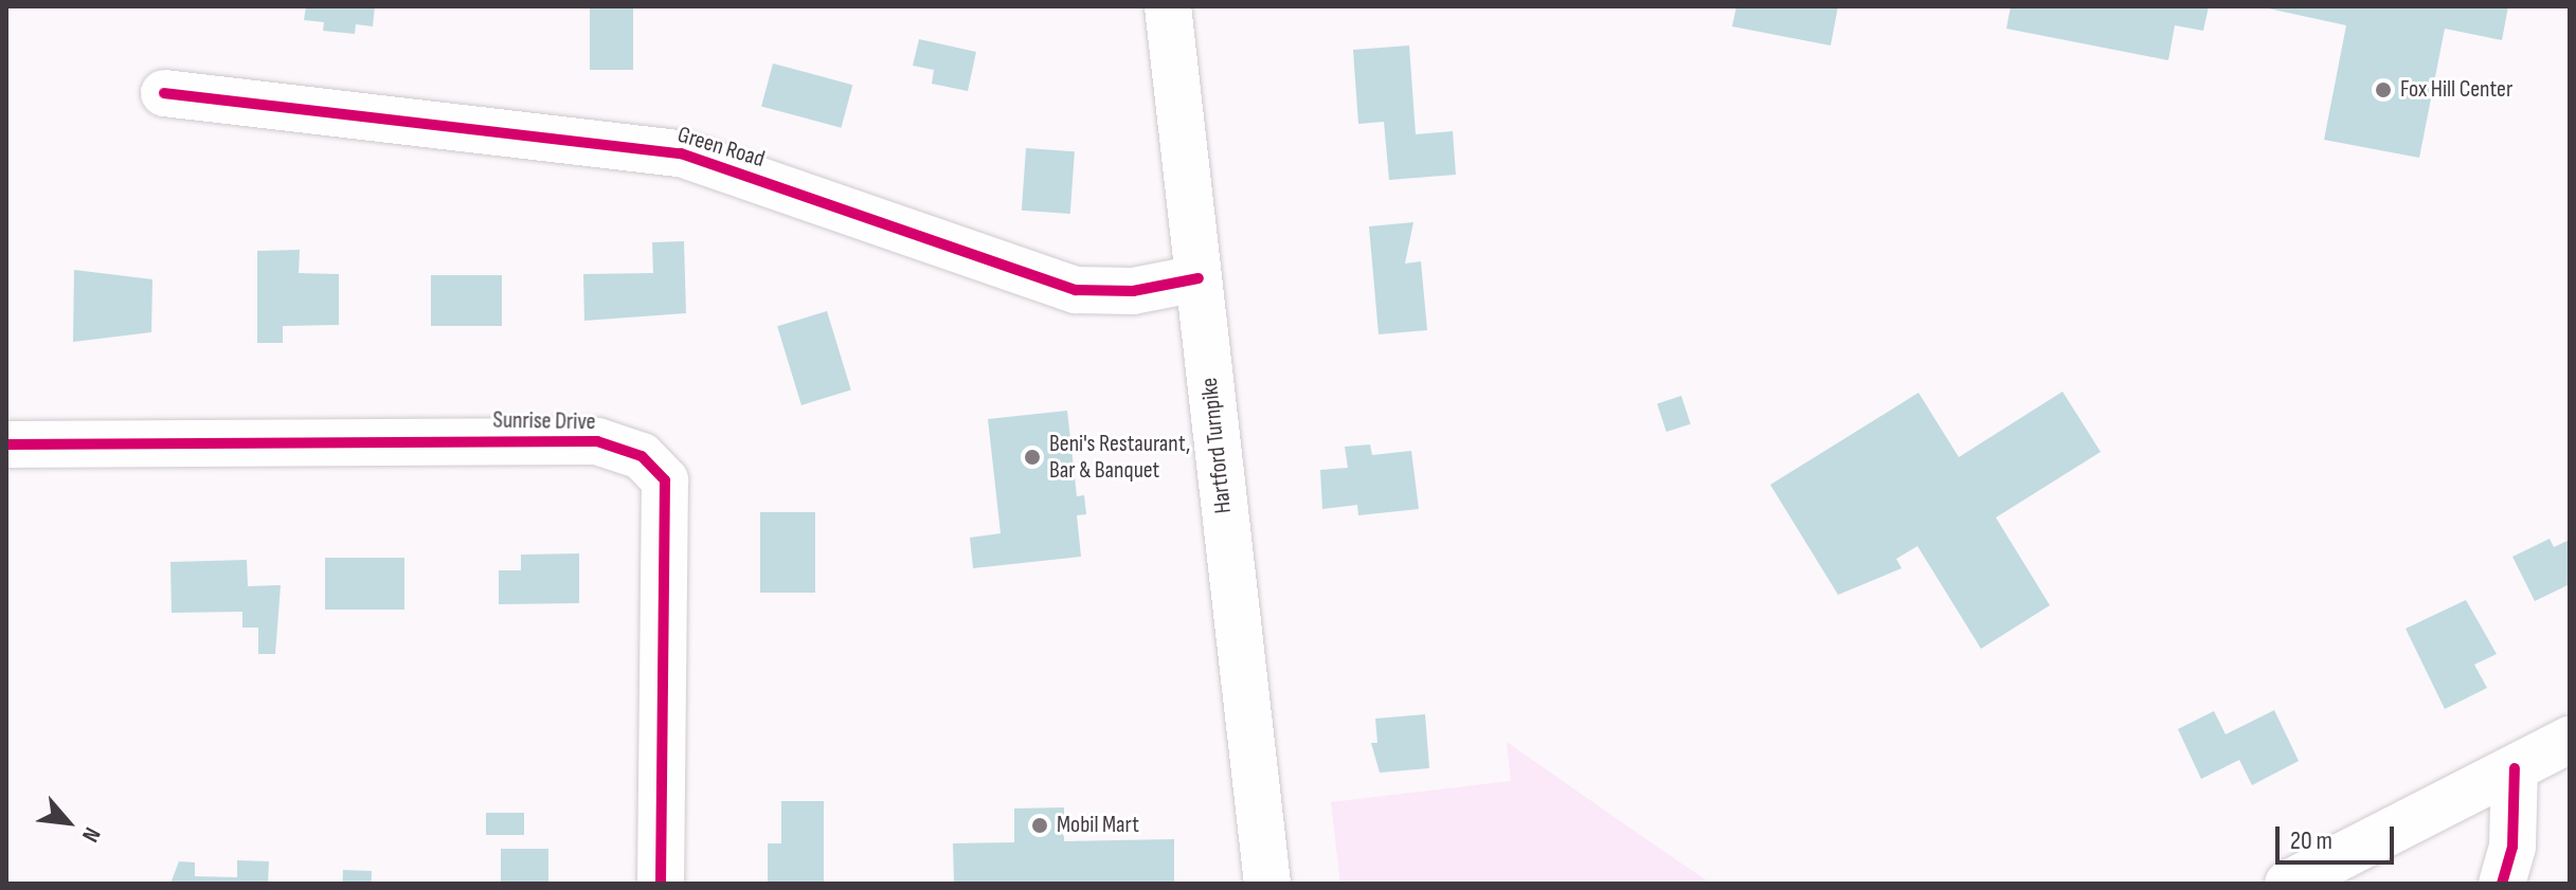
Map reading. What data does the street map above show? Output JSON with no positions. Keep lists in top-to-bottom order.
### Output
{
  "streets": {
    "street": ["Green Road", "Sunrise Drive", "Hartford Turnpike"]
  },
  "crossings": [
    ["Green Road", "Hartford Turnpike"]
  ],
  "places": ["Fox Hill Center", "Beni's Restaurant, Bar & Banquet", "Mobil Mart"],
  "scale_bar": "20 m",
  "north": "bottom right"
}
